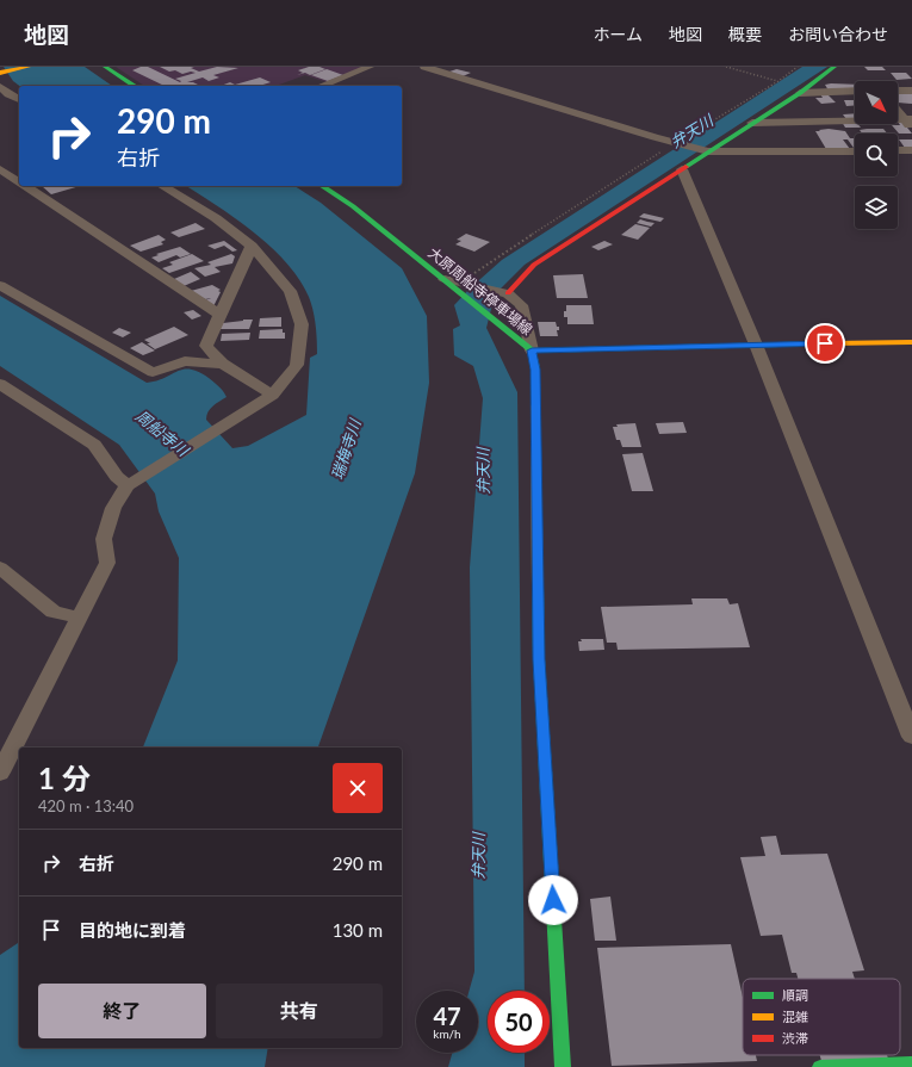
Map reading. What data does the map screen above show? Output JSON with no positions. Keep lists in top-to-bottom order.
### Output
{
  "streets": {
    "main road": ["大原周船寺停車場線"]
  },
  "water": ["弁天川", "周船寺川", "瑞梅寺川"],
  "legend": ["順調", "混雑", "渋滞"],
  "north": "bottom right",
  "page": {
    "header": "地図",
    "nav": [
      "ホーム",
      "地図",
      "概要",
      "お問い合わせ"
    ],
    "turn": ["290 m", "右折"],
    "heading": ["1 分", "420 m · 13:40"],
    "list": [
      {
        "name": "右折",
        "value": "290 m"
      },
      {
        "name": "目的地に到着",
        "value": "130 m"
      }
    ],
    "buttons": ["終了", "共有"],
    "speed": "47 km/h",
    "limit": "50"
  }
}
